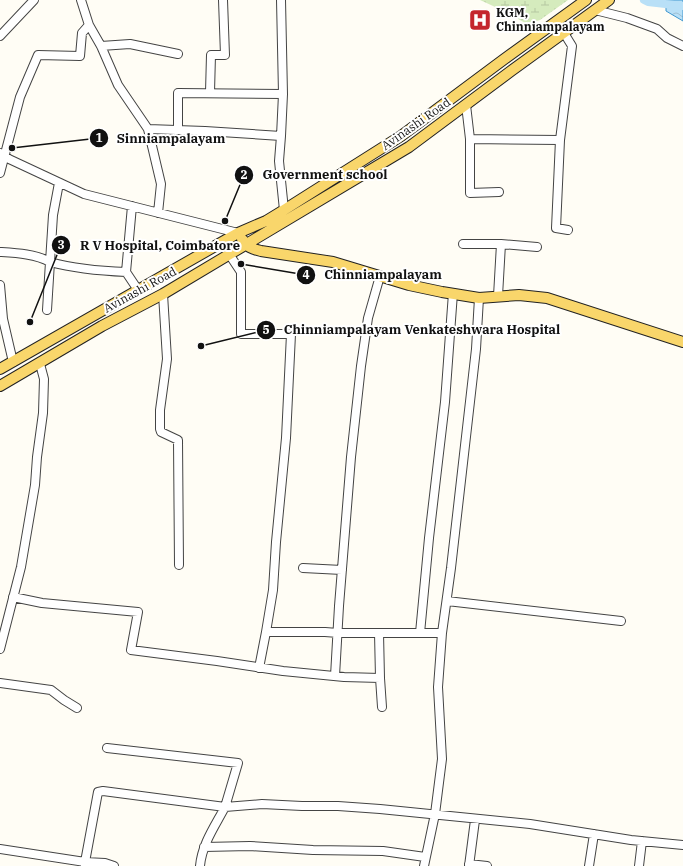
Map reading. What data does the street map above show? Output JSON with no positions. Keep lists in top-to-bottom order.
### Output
{
  "streets": {
    "main road": ["Avinashi Road"]
  },
  "places": {
    "hospital": ["KGM, Chinniampalayam"],
    "other": [
      "Sinniampalayam",
      "Government school",
      "Chinniampalayam",
      "R V Hospital, Coimbatore",
      "Chinniampalayam Venkateshwara Hospital"
    ]
  }
}
